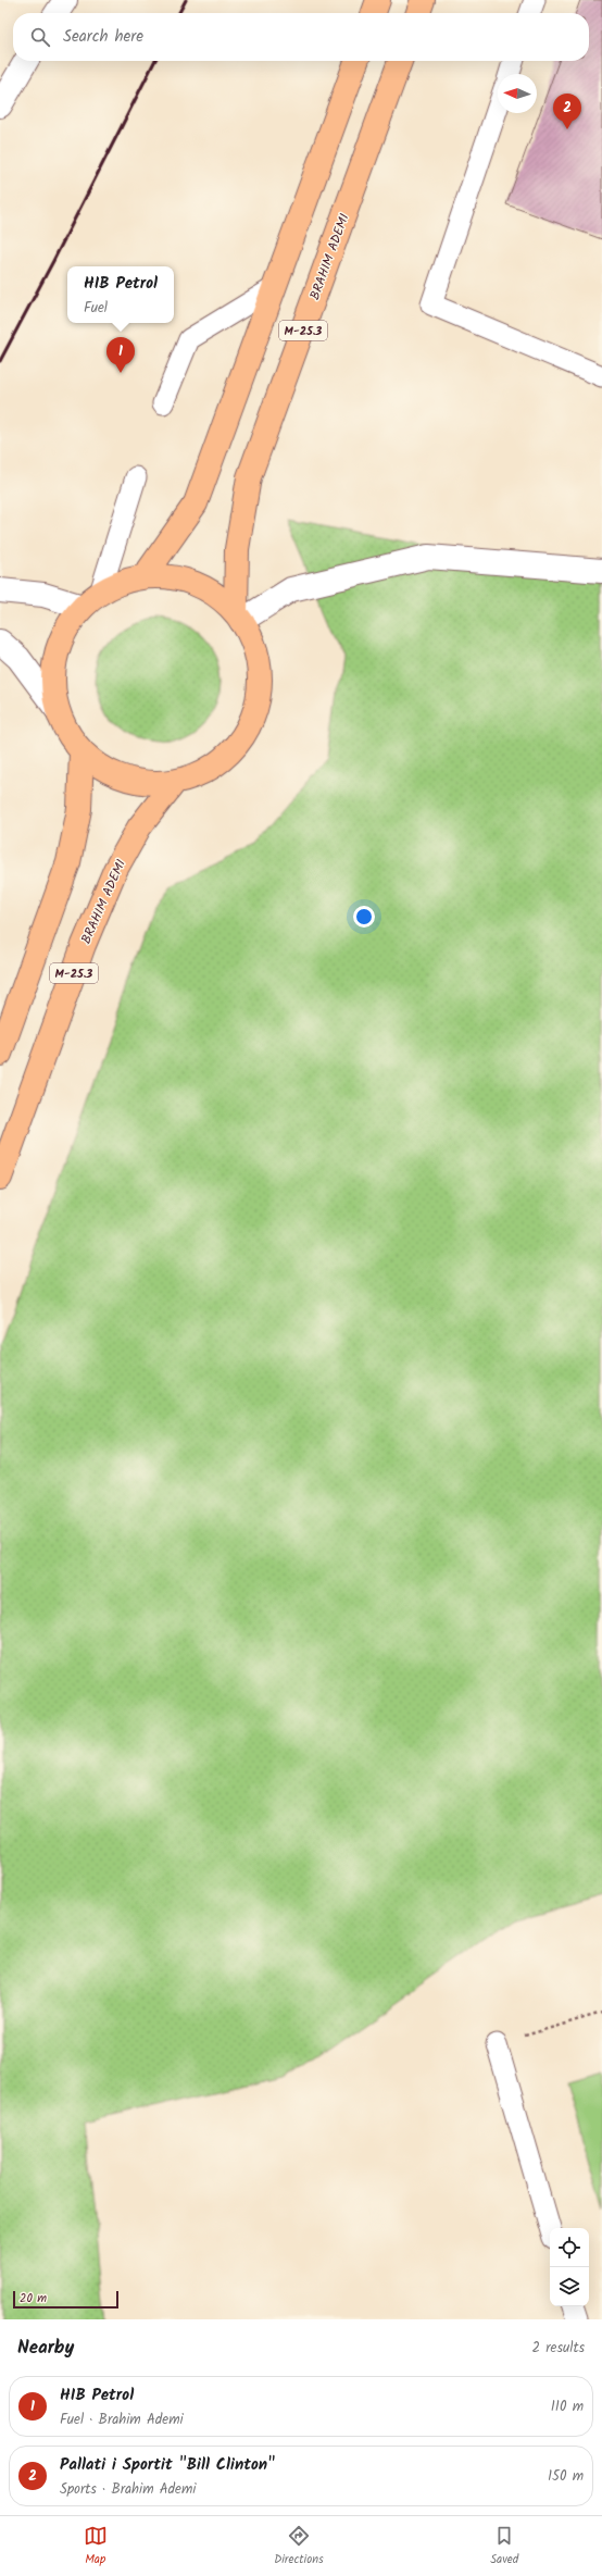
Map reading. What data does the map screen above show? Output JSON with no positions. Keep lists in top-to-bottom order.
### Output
{
  "streets": {
    "main road": ["BRAHIM ADEMI", "M-25.3"]
  },
  "crossings": [
    ["BRAHIM ADEMI", "M-25.3"]
  ],
  "scale_bar": "20 m",
  "north": "left",
  "page": {
    "search": "Search here",
    "pins": ["2", "1"],
    "popup": ["HIB Petrol", "Fuel"],
    "scale": "20 m",
    "heading": ["Nearby", "2 results"],
    "list": [
      {
        "mark": "1",
        "name": "HIB Petrol",
        "note": "Fuel · Brahim Ademi",
        "value": "110 m"
      },
      {
        "mark": "2",
        "name": "Pallati i Sportit \"Bill Clinton\"",
        "note": "Sports · Brahim Ademi",
        "value": "150 m"
      }
    ],
    "nav": ["Map", "Directions", "Saved"]
  }
}
